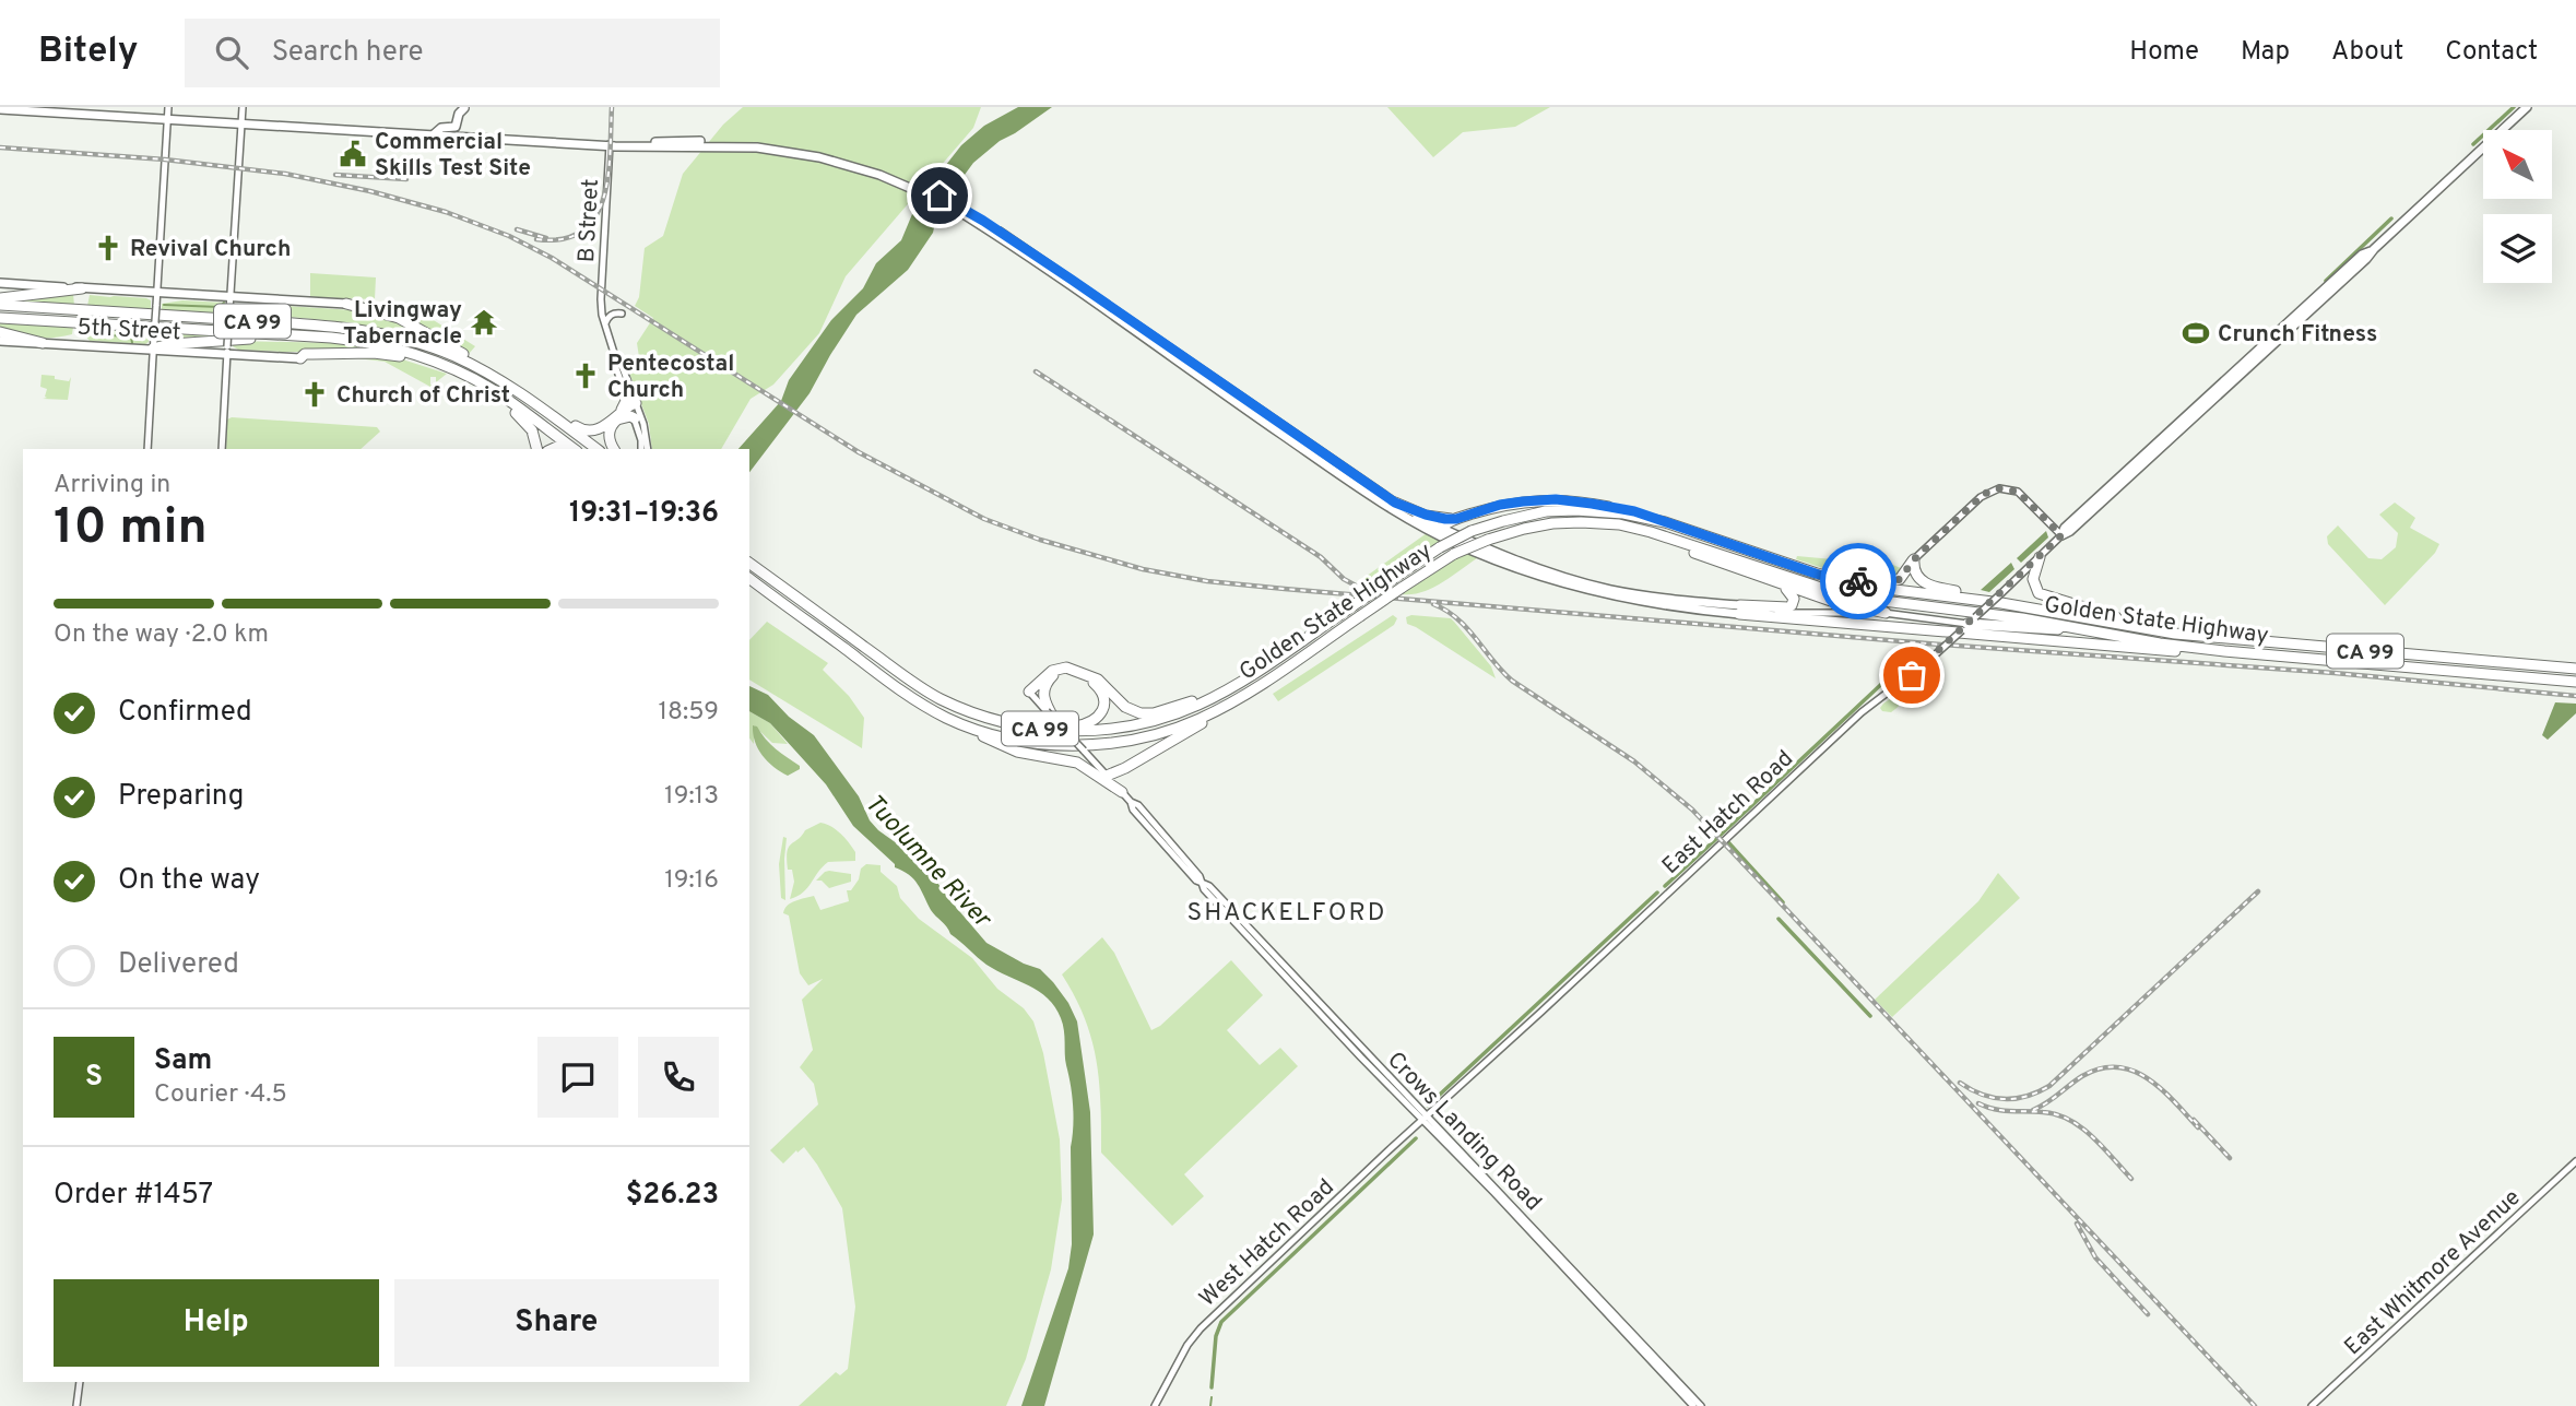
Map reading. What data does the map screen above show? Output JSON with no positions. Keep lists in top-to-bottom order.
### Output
{
  "streets": {
    "highway": ["CA 99", "Golden State Highway"],
    "main road": [
      "B Street",
      "5th Street",
      "East Hatch Road",
      "Crows Landing Road",
      "West Hatch Road",
      "East Whitmore Avenue"
    ]
  },
  "crossings": [
    ["Golden State Highway", "East Hatch Road"],
    ["East Hatch Road", "Crows Landing Road"],
    ["East Hatch Road", "West Hatch Road"],
    ["Crows Landing Road", "West Hatch Road"]
  ],
  "districts": ["SHACKELFORD"],
  "water": ["Tuolumne River"],
  "places": {
    "public building": ["Commercial Skills Test Site"],
    "church": ["Revival Church", "Pentecostal Church", "Church of Christ"],
    "temple": ["Livingway Tabernacle"],
    "sports": ["Crunch Fitness"]
  },
  "north": "top left",
  "page": {
    "header": "Bitely",
    "search": "Search here",
    "nav": [
      "Home",
      "Map",
      "About",
      "Contact"
    ],
    "heading": ["10 min", "Arriving in", "19:31–19:36"],
    "panel": [
      "Sam",
      "Courier · 4.5",
      "Order #1457",
      "$26.23"
    ],
    "bar": "On the way · 2.0 km",
    "list": [
      ["Confirmed", "18:59"],
      ["Preparing", "19:13"],
      ["On the way", "19:16"],
      "Delivered"
    ],
    "round": "S",
    "buttons": ["Help", "Share"]
  }
}
